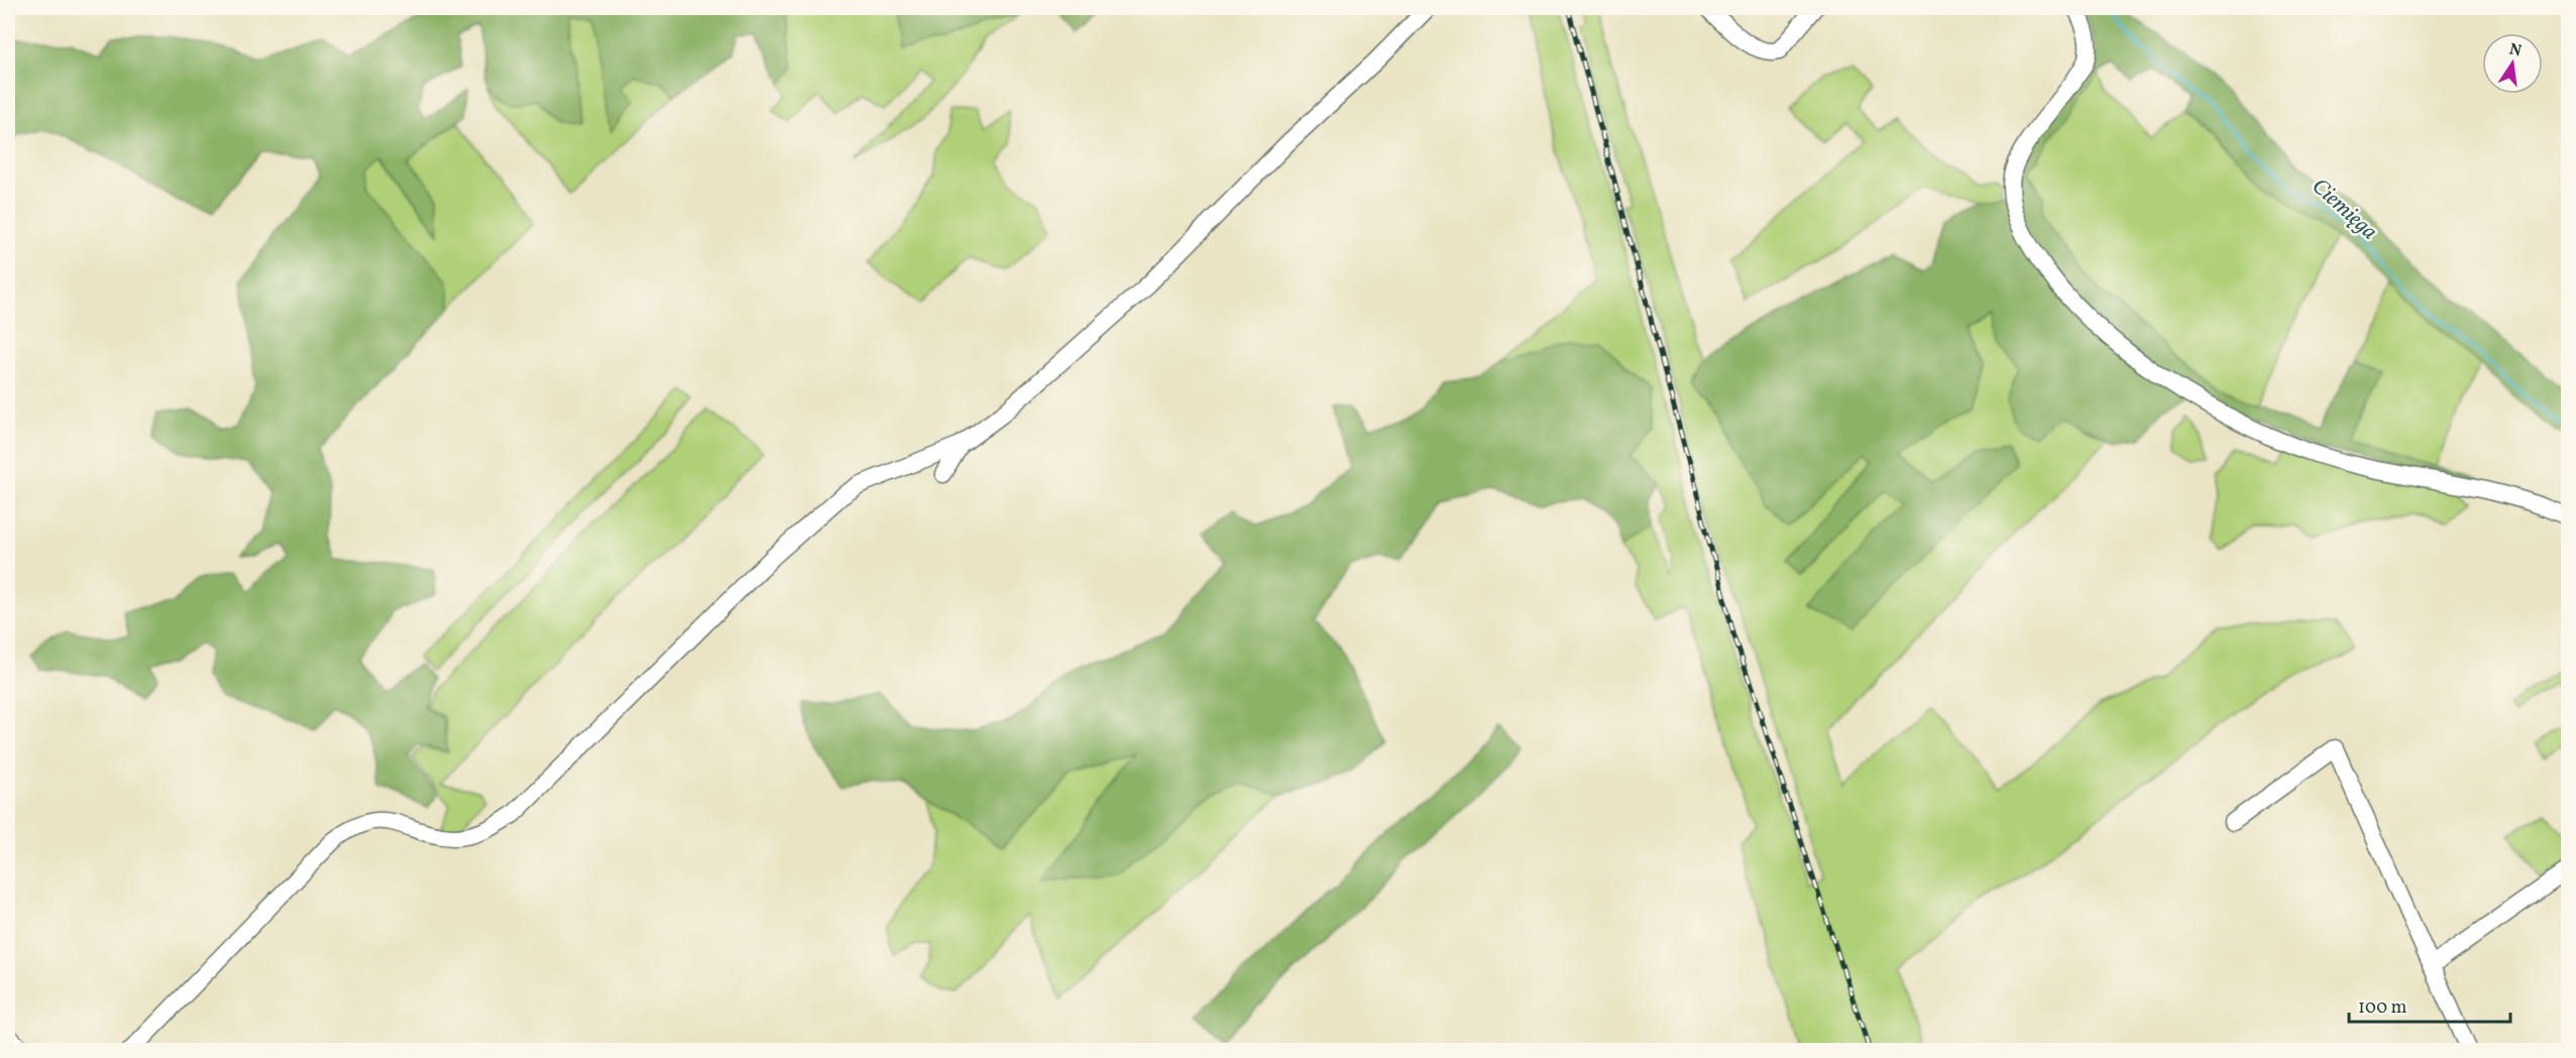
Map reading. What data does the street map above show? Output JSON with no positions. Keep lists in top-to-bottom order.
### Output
{
  "water": ["Ciemięga"],
  "scale_bar": "100 m",
  "north": "top"
}
